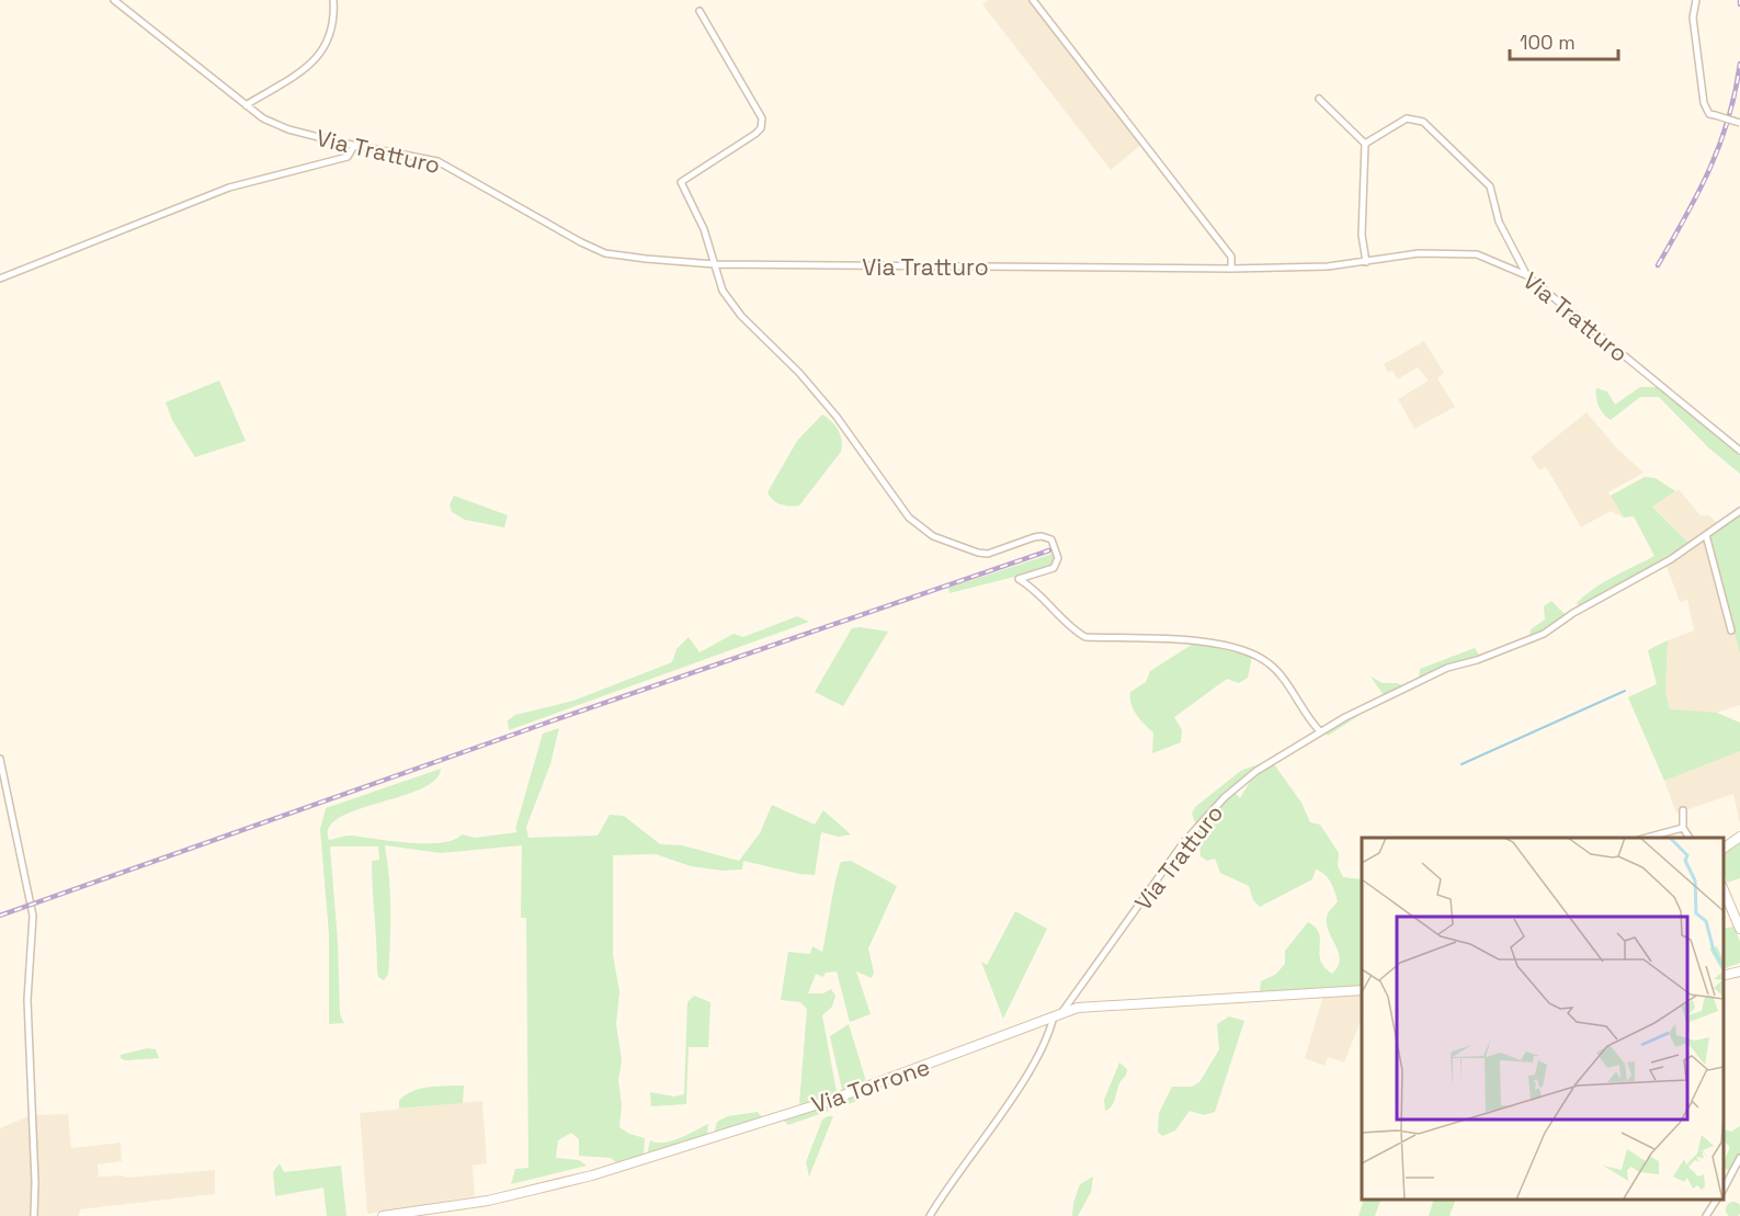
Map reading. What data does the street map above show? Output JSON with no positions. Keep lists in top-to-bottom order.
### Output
{
  "streets": {
    "main road": ["Via Torrone"],
    "street": ["Via Tratturo"]
  },
  "crossings": [
    ["Via Tratturo", "Via Torrone"]
  ],
  "scale_bar": "100 m"
}
